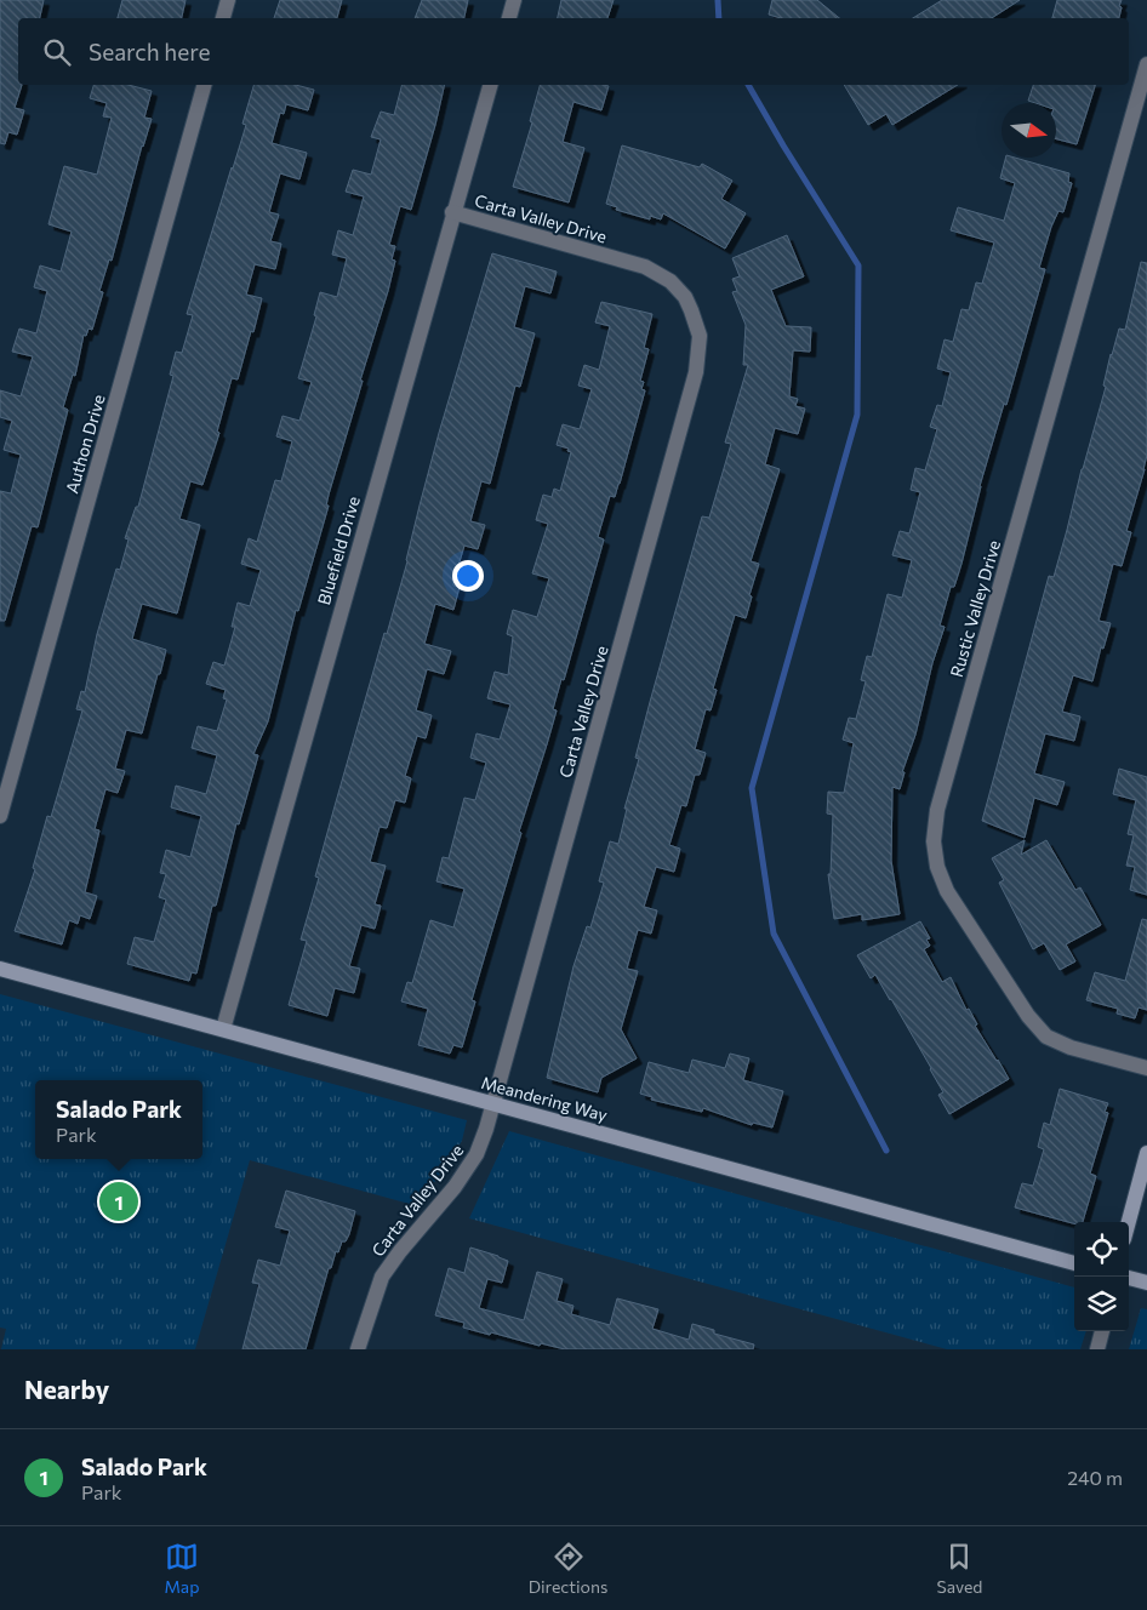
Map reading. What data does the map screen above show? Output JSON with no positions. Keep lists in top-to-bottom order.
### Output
{
  "streets": {
    "street": [
      "Carta Valley Drive",
      "Authon Drive",
      "Bluefield Drive",
      "Rustic Valley Drive",
      "Meandering Way"
    ]
  },
  "crossings": [
    ["Carta Valley Drive", "Bluefield Drive"],
    ["Carta Valley Drive", "Meandering Way"],
    ["Bluefield Drive", "Meandering Way"]
  ],
  "north": "right",
  "page": {
    "search": "Search here",
    "popup": ["Salado Park", "Park"],
    "pins": "1",
    "heading": "Nearby",
    "list": [
      {
        "mark": "1",
        "name": "Salado Park",
        "note": "Park",
        "value": "240 m"
      }
    ],
    "nav": ["Map", "Directions", "Saved"]
  }
}
